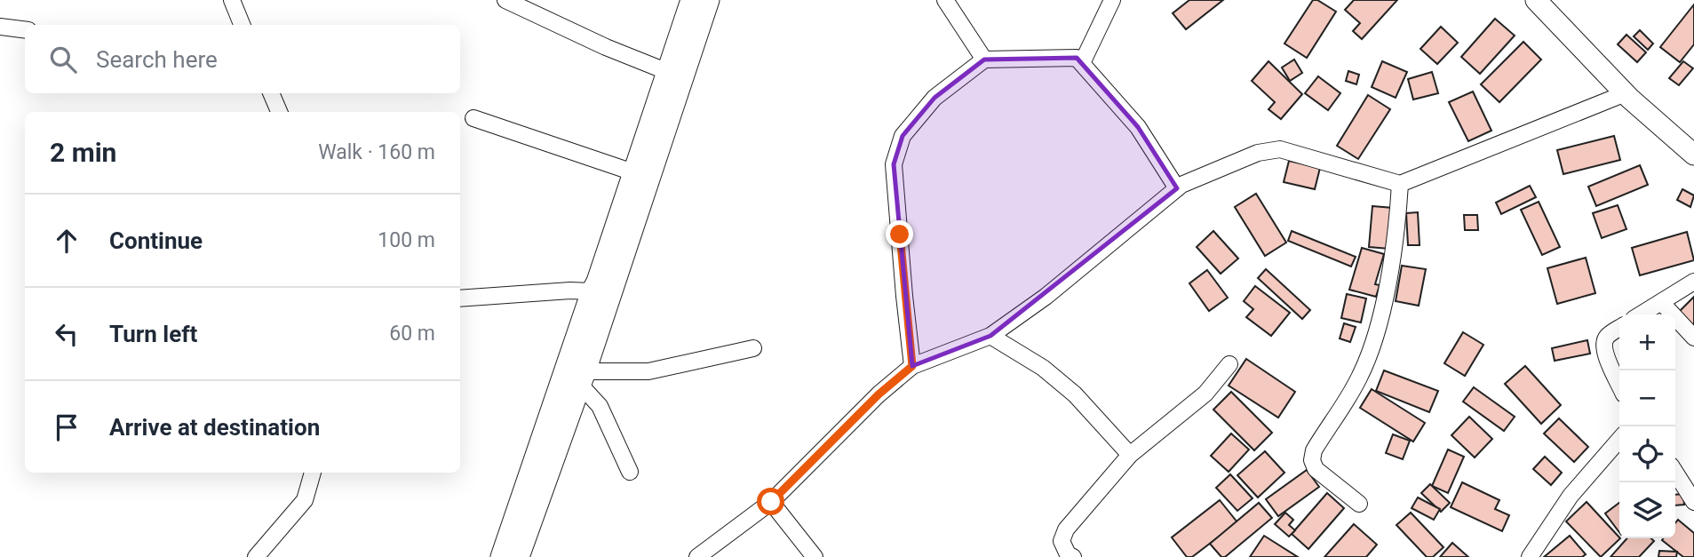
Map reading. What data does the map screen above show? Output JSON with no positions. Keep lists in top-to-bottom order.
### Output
{
  "page": {
    "search": "Search here",
    "heading": ["2 min", "Walk · 160 m"],
    "list": [
      ["Continue", "100 m"],
      ["Turn left", "60 m"],
      "Arrive at destination"
    ],
    "map_buttons": ["+", "−"]
  }
}
